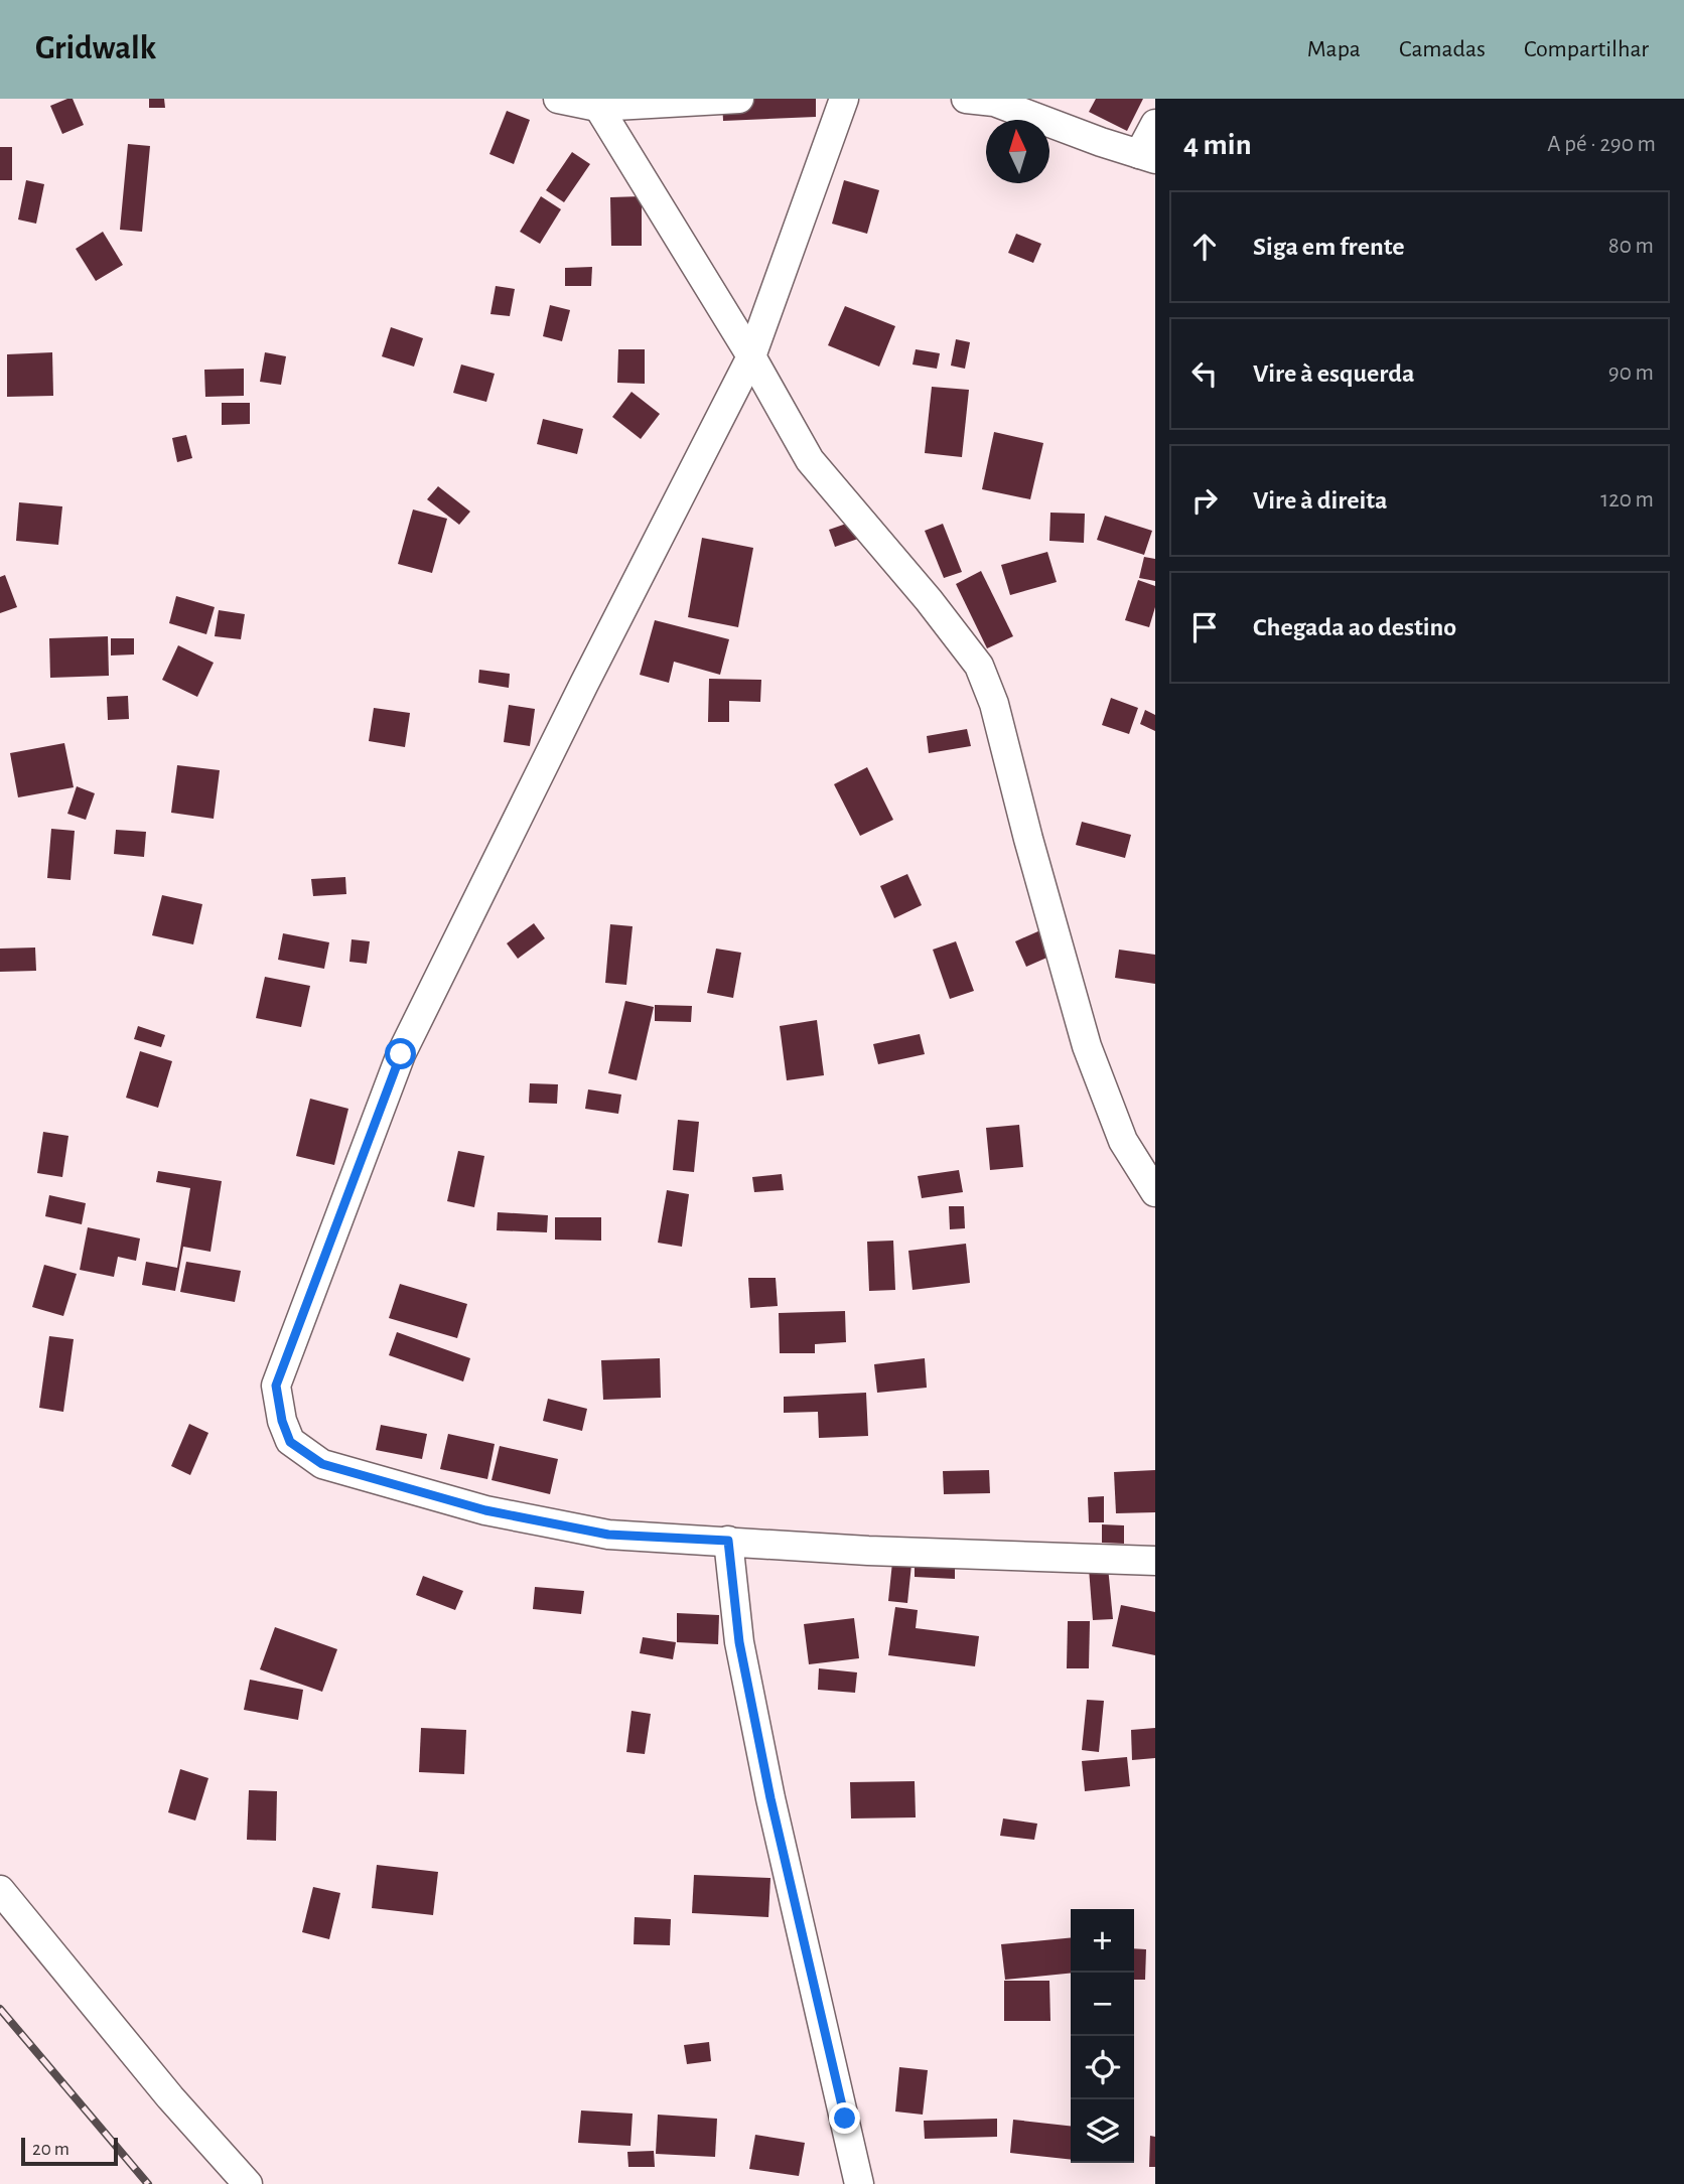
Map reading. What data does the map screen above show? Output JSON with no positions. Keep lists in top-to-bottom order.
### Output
{
  "scale_bar": "20 m",
  "north": "top",
  "page": {
    "header": "Gridwalk",
    "nav": ["Mapa", "Camadas", "Compartilhar"],
    "heading": ["4 min", "A pé · 290 m"],
    "list": [
      ["Siga em frente", "80 m"],
      ["Vire à esquerda", "90 m"],
      ["Vire à direita", "120 m"],
      "Chegada ao destino"
    ],
    "map_buttons": ["+", "−"],
    "scale": "20 m"
  }
}
